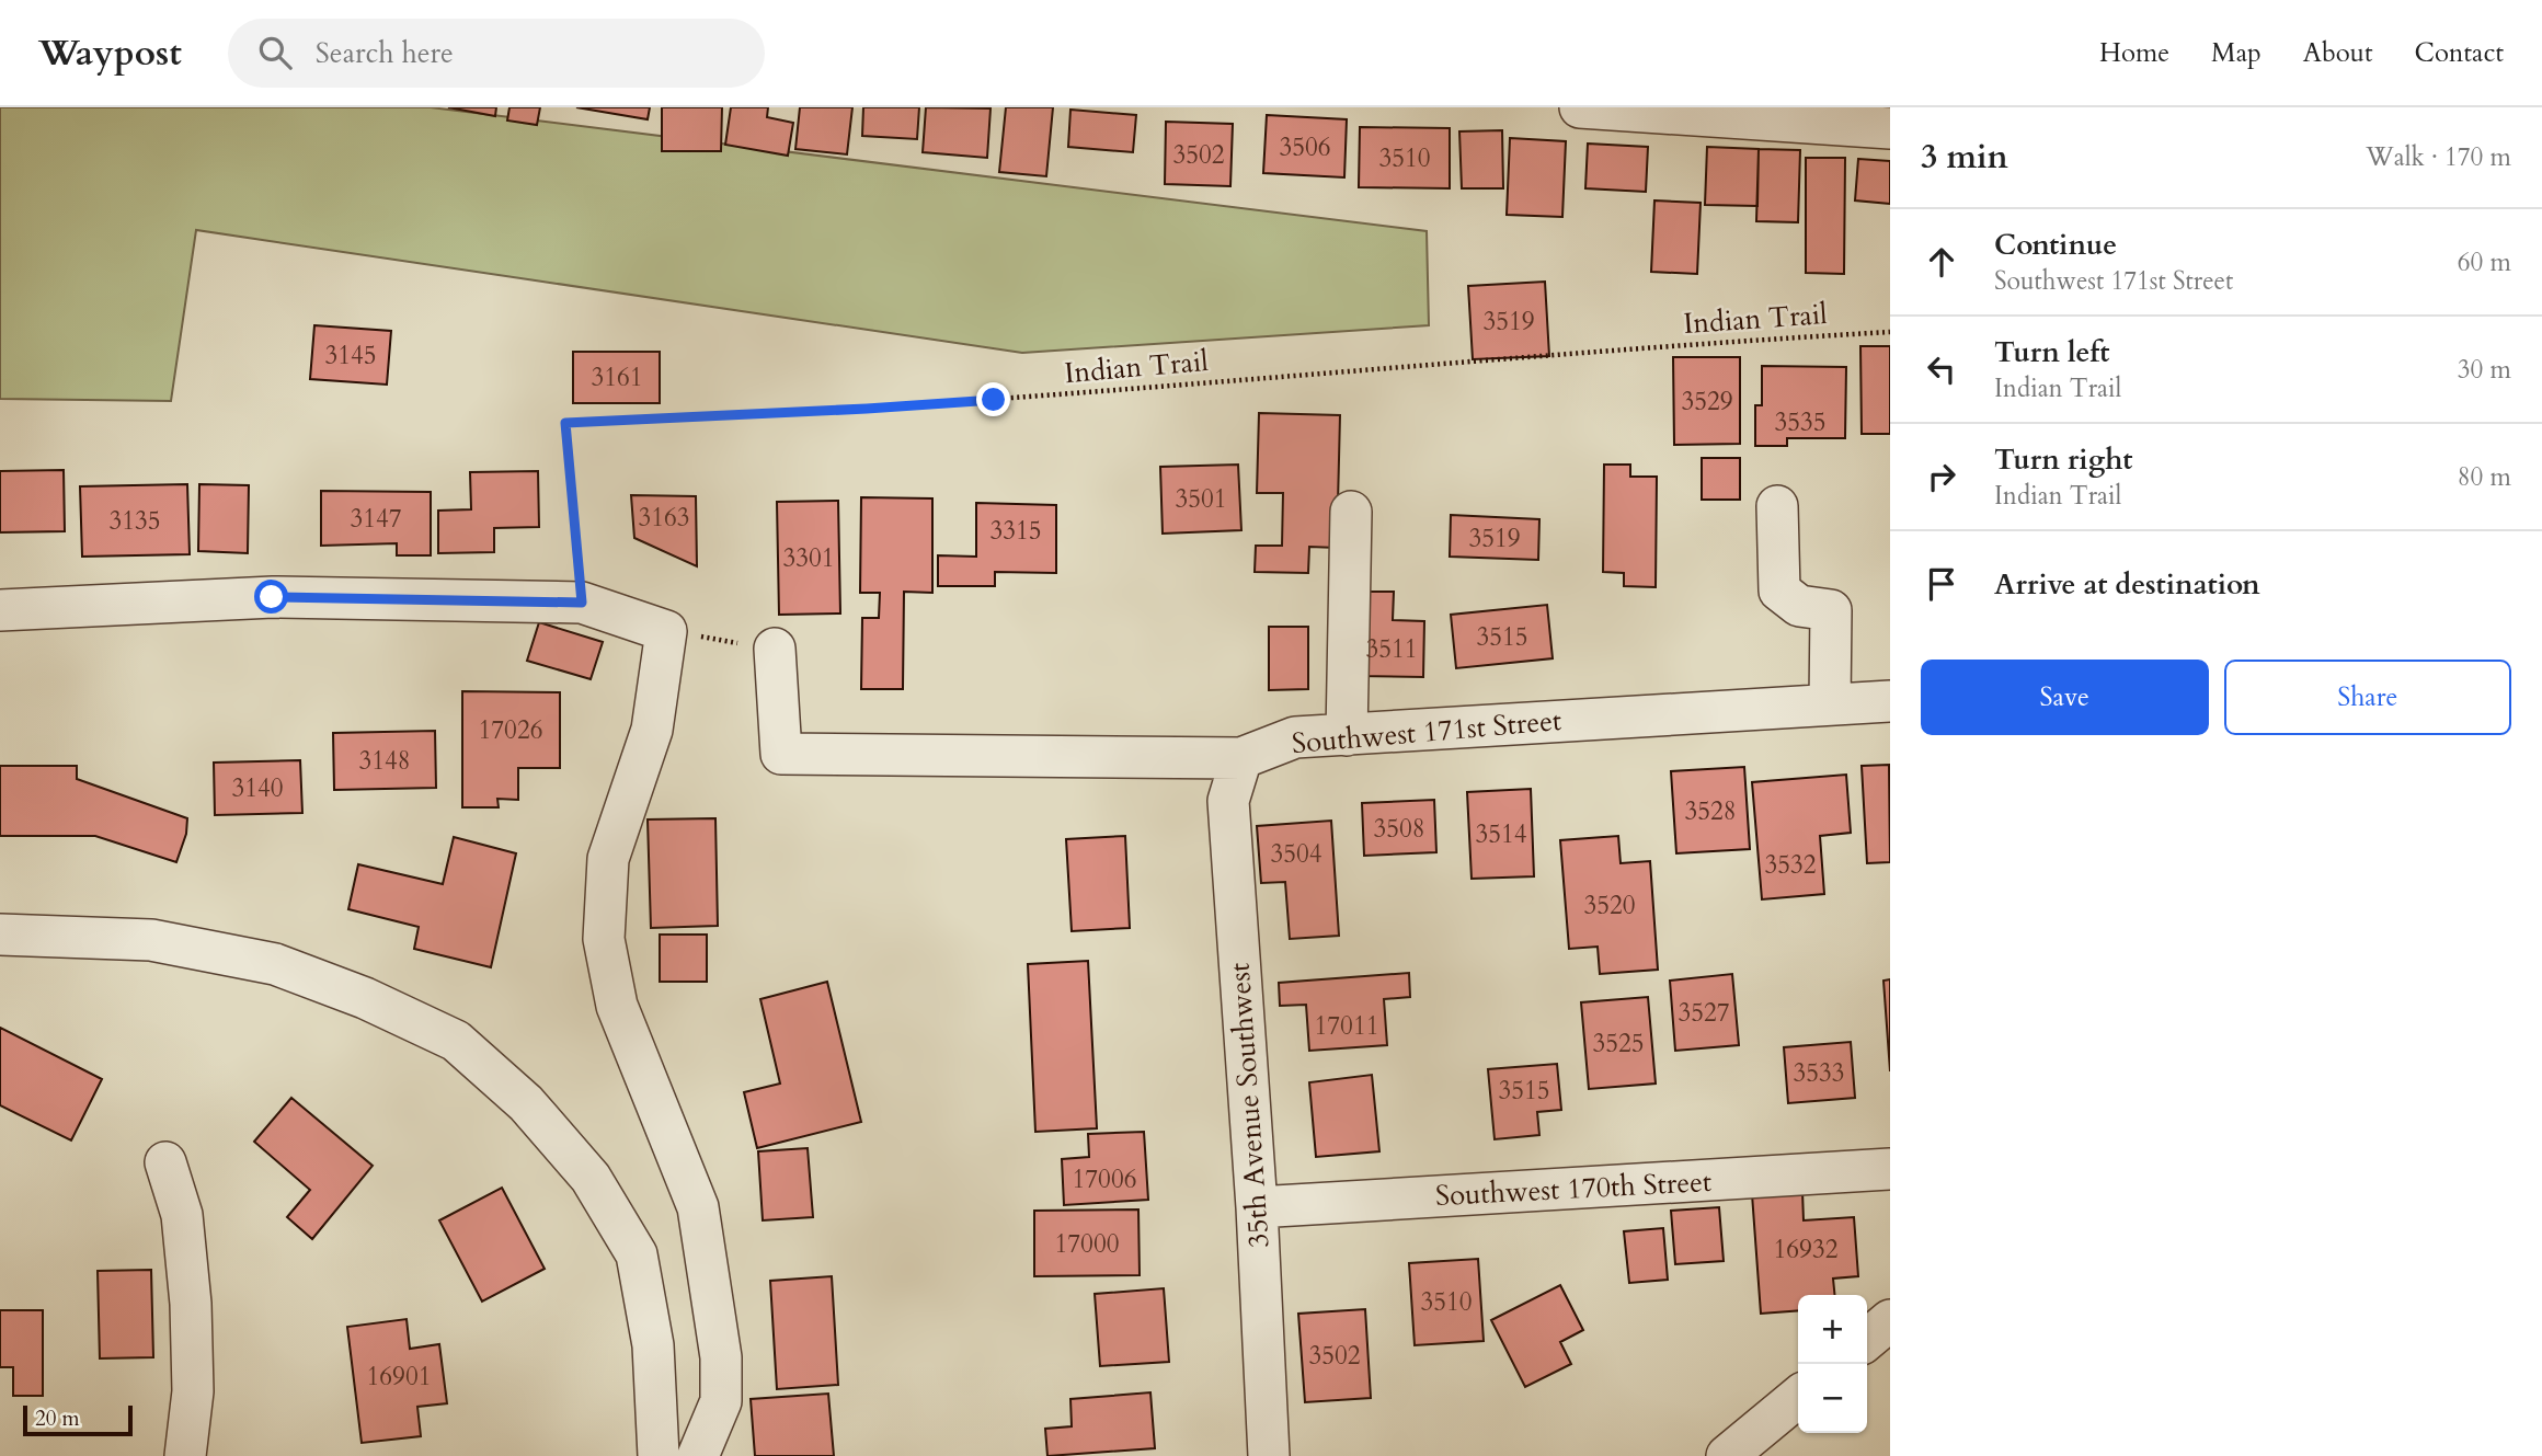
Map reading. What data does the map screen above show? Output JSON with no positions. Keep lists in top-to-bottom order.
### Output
{
  "streets": {
    "street": ["Southwest 171st Street", "35th Avenue Southwest", "Southwest 170th Street"],
    "path": ["Indian Trail"]
  },
  "crossings": [
    ["Southwest 171st Street", "35th Avenue Southwest"],
    ["35th Avenue Southwest", "Southwest 170th Street"]
  ],
  "house_numbers": [
    "3506",
    "3502",
    "3510",
    "3519",
    "3145",
    "3161",
    "3529",
    "3535",
    "3501",
    "3163",
    "3147",
    "3135",
    "3315",
    "3519",
    "3301",
    "3515",
    "3511",
    "17026",
    "3148",
    "3140",
    "3528",
    "3508",
    "3514",
    "3504",
    "3532",
    "3520",
    "3527",
    "17011",
    "3525",
    "3533",
    "3515",
    "17006",
    "17000",
    "16932",
    "3510",
    "3502",
    "16901"
  ],
  "scale_bar": "20 m",
  "page": {
    "header": "Waypost",
    "search": "Search here",
    "nav": [
      "Home",
      "Map",
      "About",
      "Contact"
    ],
    "heading": ["3 min", "Walk · 170 m"],
    "list": [
      ["Continue", "Southwest 171st Street", "60 m"],
      ["Turn left", "Indian Trail", "30 m"],
      ["Turn right", "Indian Trail", "80 m"],
      "Arrive at destination"
    ],
    "buttons": ["Save", "Share"],
    "map_buttons": ["+", "−"],
    "scale": "20 m"
  }
}
